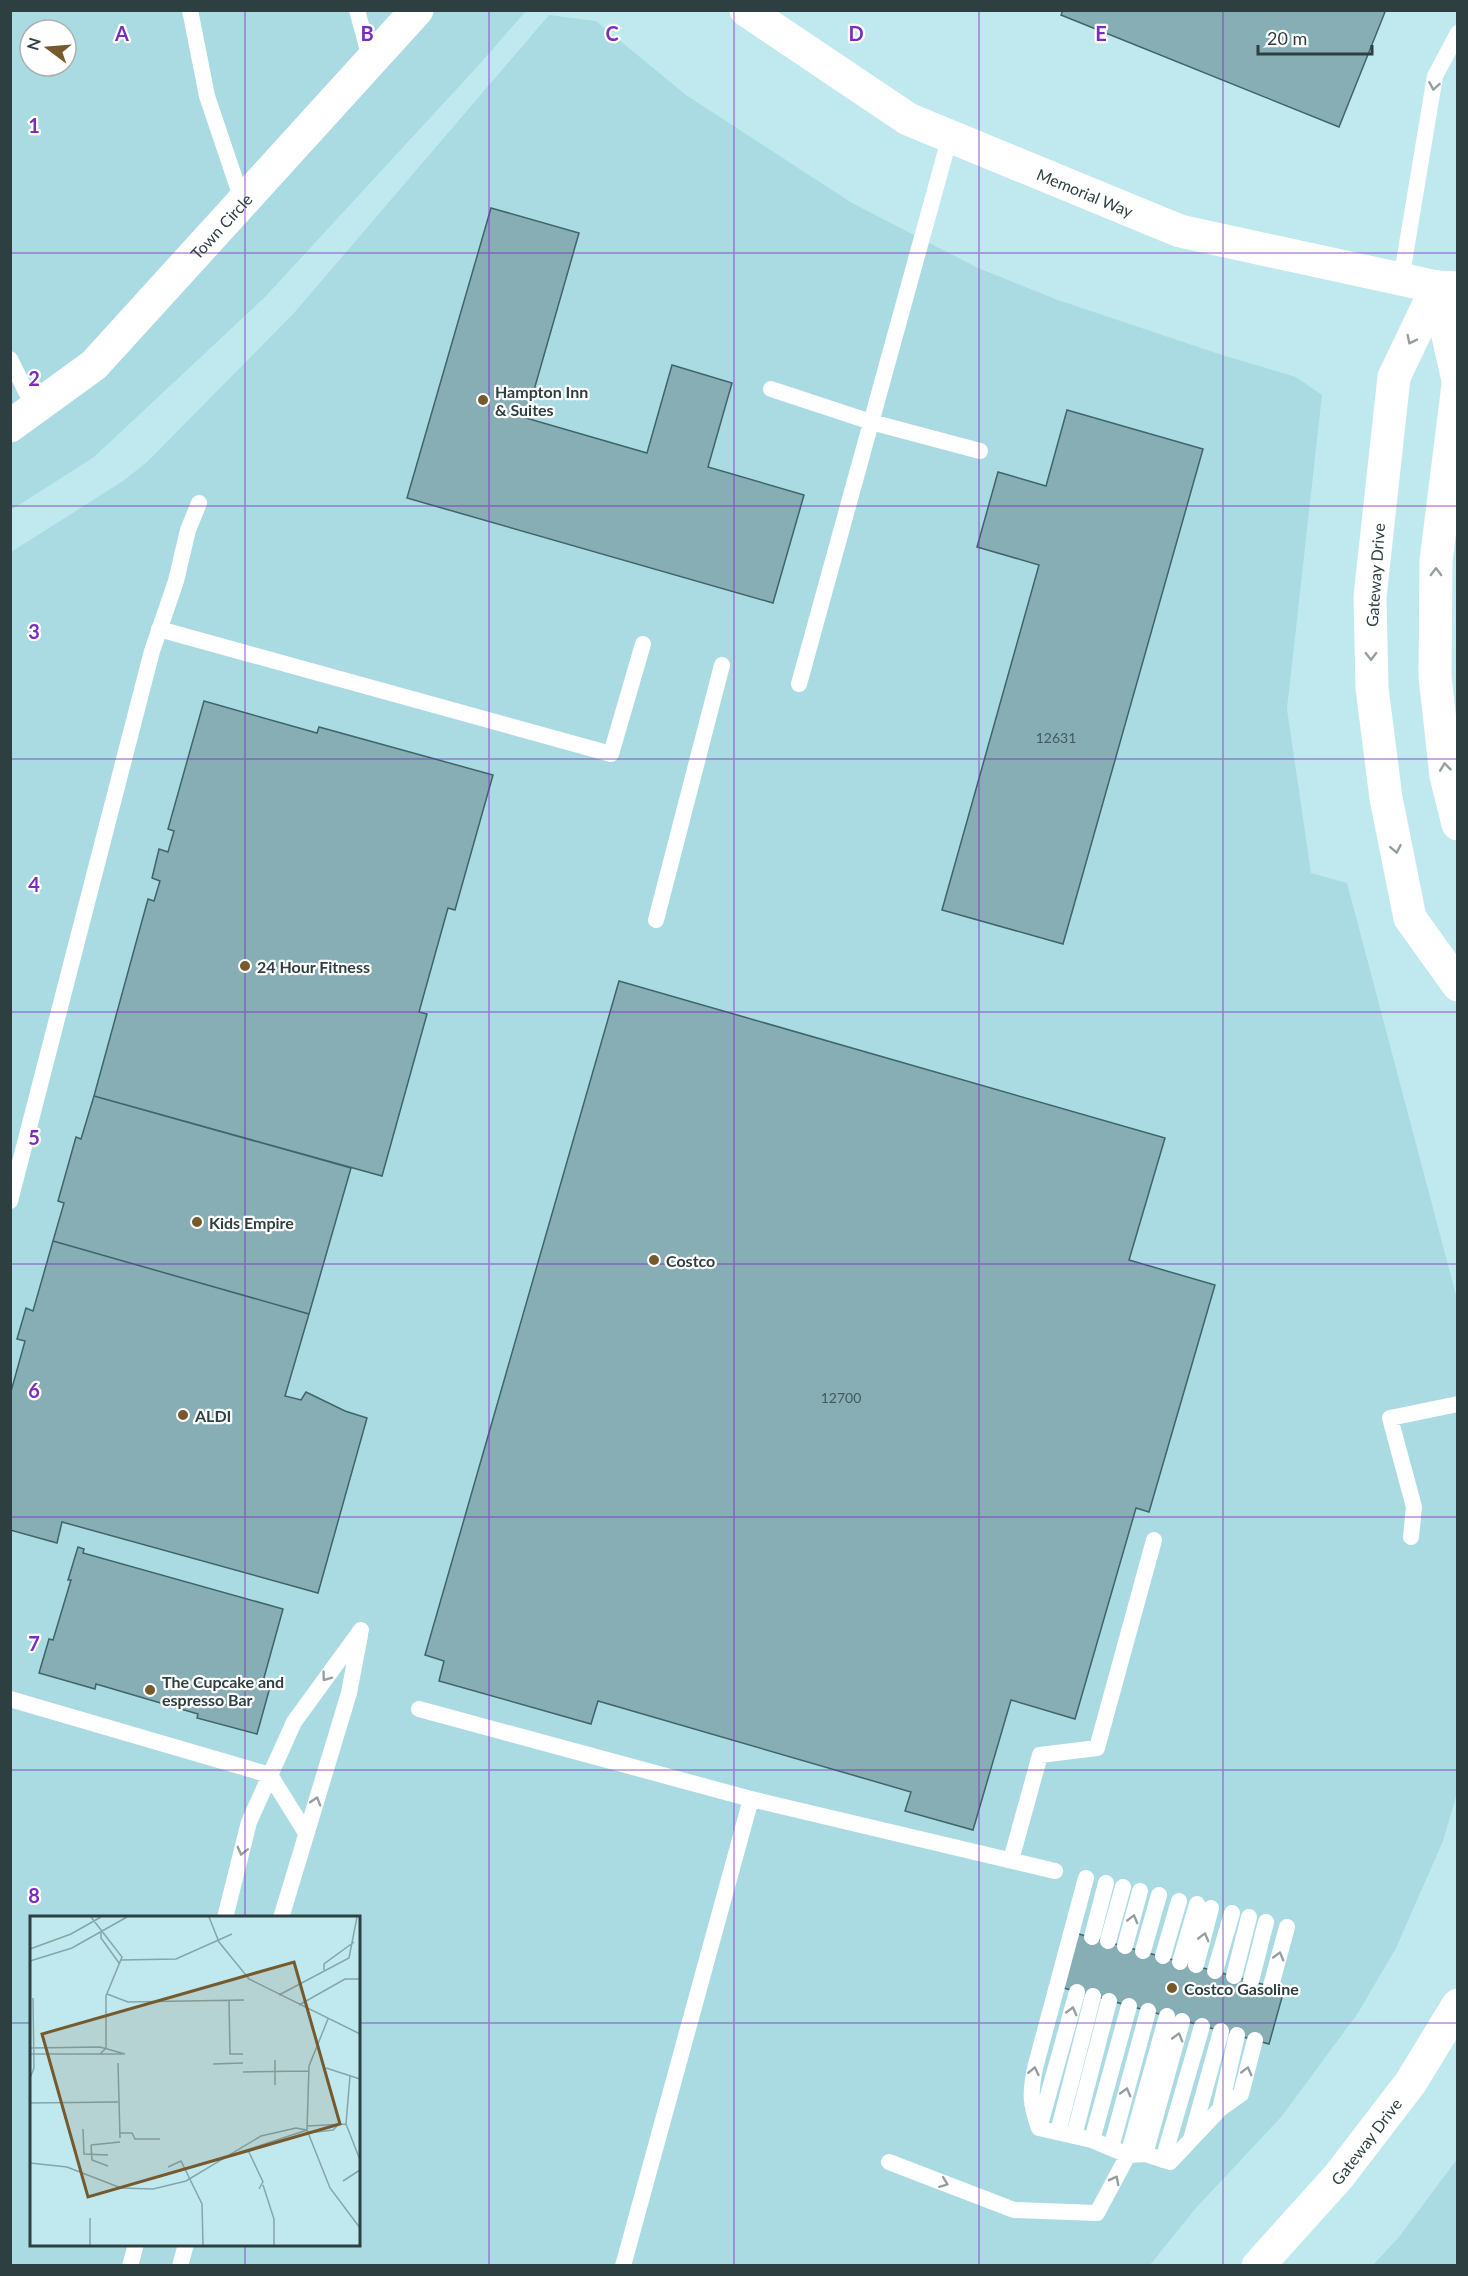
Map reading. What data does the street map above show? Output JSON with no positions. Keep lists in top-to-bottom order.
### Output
{
  "streets": {
    "street": ["Memorial Way", "Town Circle", "Gateway Drive"]
  },
  "crossings": [
    ["Memorial Way", "Gateway Drive"]
  ],
  "places": [
    "Hampton Inn & Suites",
    "24 Hour Fitness",
    "Kids Empire",
    "Costco",
    "ALDI",
    "The Cupcake and espresso Bar",
    "Costco Gasoline"
  ],
  "house_numbers": ["12631", "12700"],
  "scale_bar": "20 m",
  "north": "left",
  "grid": {
    "columns": [
      "A",
      "B",
      "C",
      "D",
      "E"
    ],
    "rows": [
      "1",
      "2",
      "3",
      "4",
      "5",
      "6",
      "7",
      "8"
    ]
  }
}
